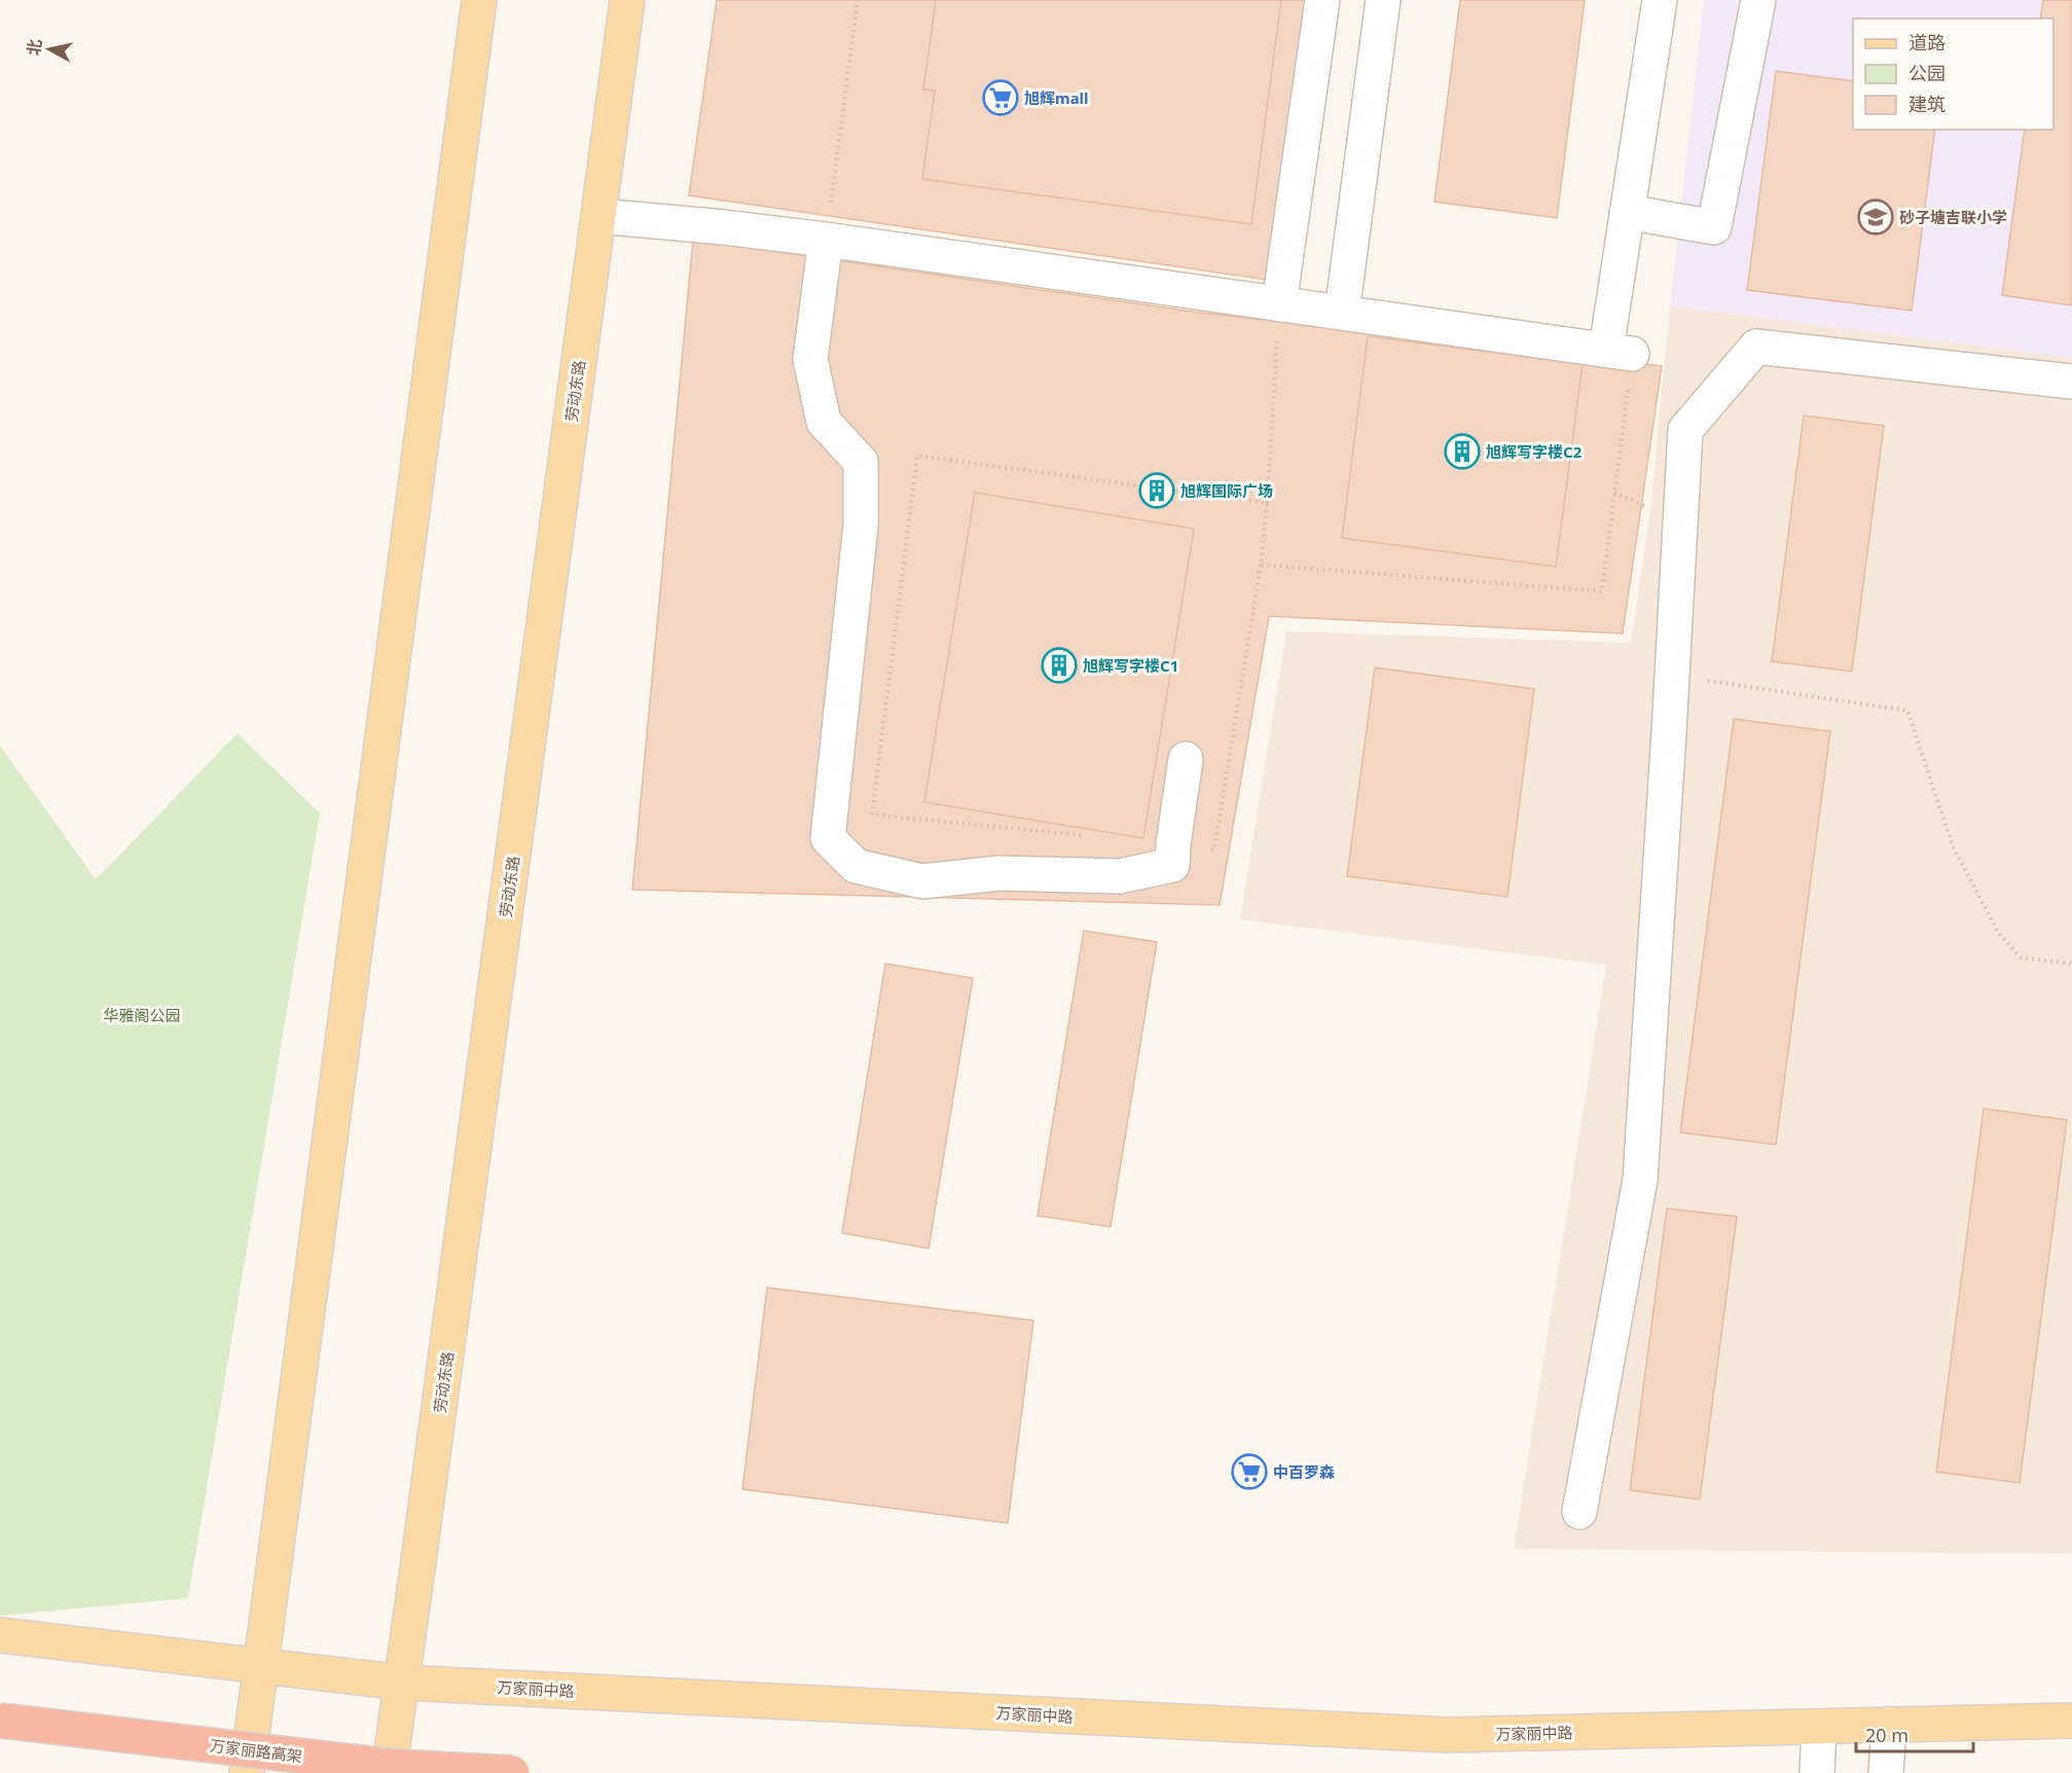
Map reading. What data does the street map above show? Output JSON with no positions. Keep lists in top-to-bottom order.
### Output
{
  "streets": {
    "highway": ["万家丽路高架"],
    "main road": ["劳动东路", "万家丽中路"]
  },
  "crossings": [
    ["劳动东路", "万家丽中路"]
  ],
  "parks": ["华雅阁公园"],
  "places": {
    "supermarket": ["旭辉mall", "中百罗森"],
    "school or university": ["砂子塘吉联小学"],
    "building": ["旭辉写字楼C2", "旭辉国际广场", "旭辉写字楼C1"]
  },
  "legend": ["道路", "公园", "建筑"],
  "scale_bar": "20 m",
  "north": "left"
}
